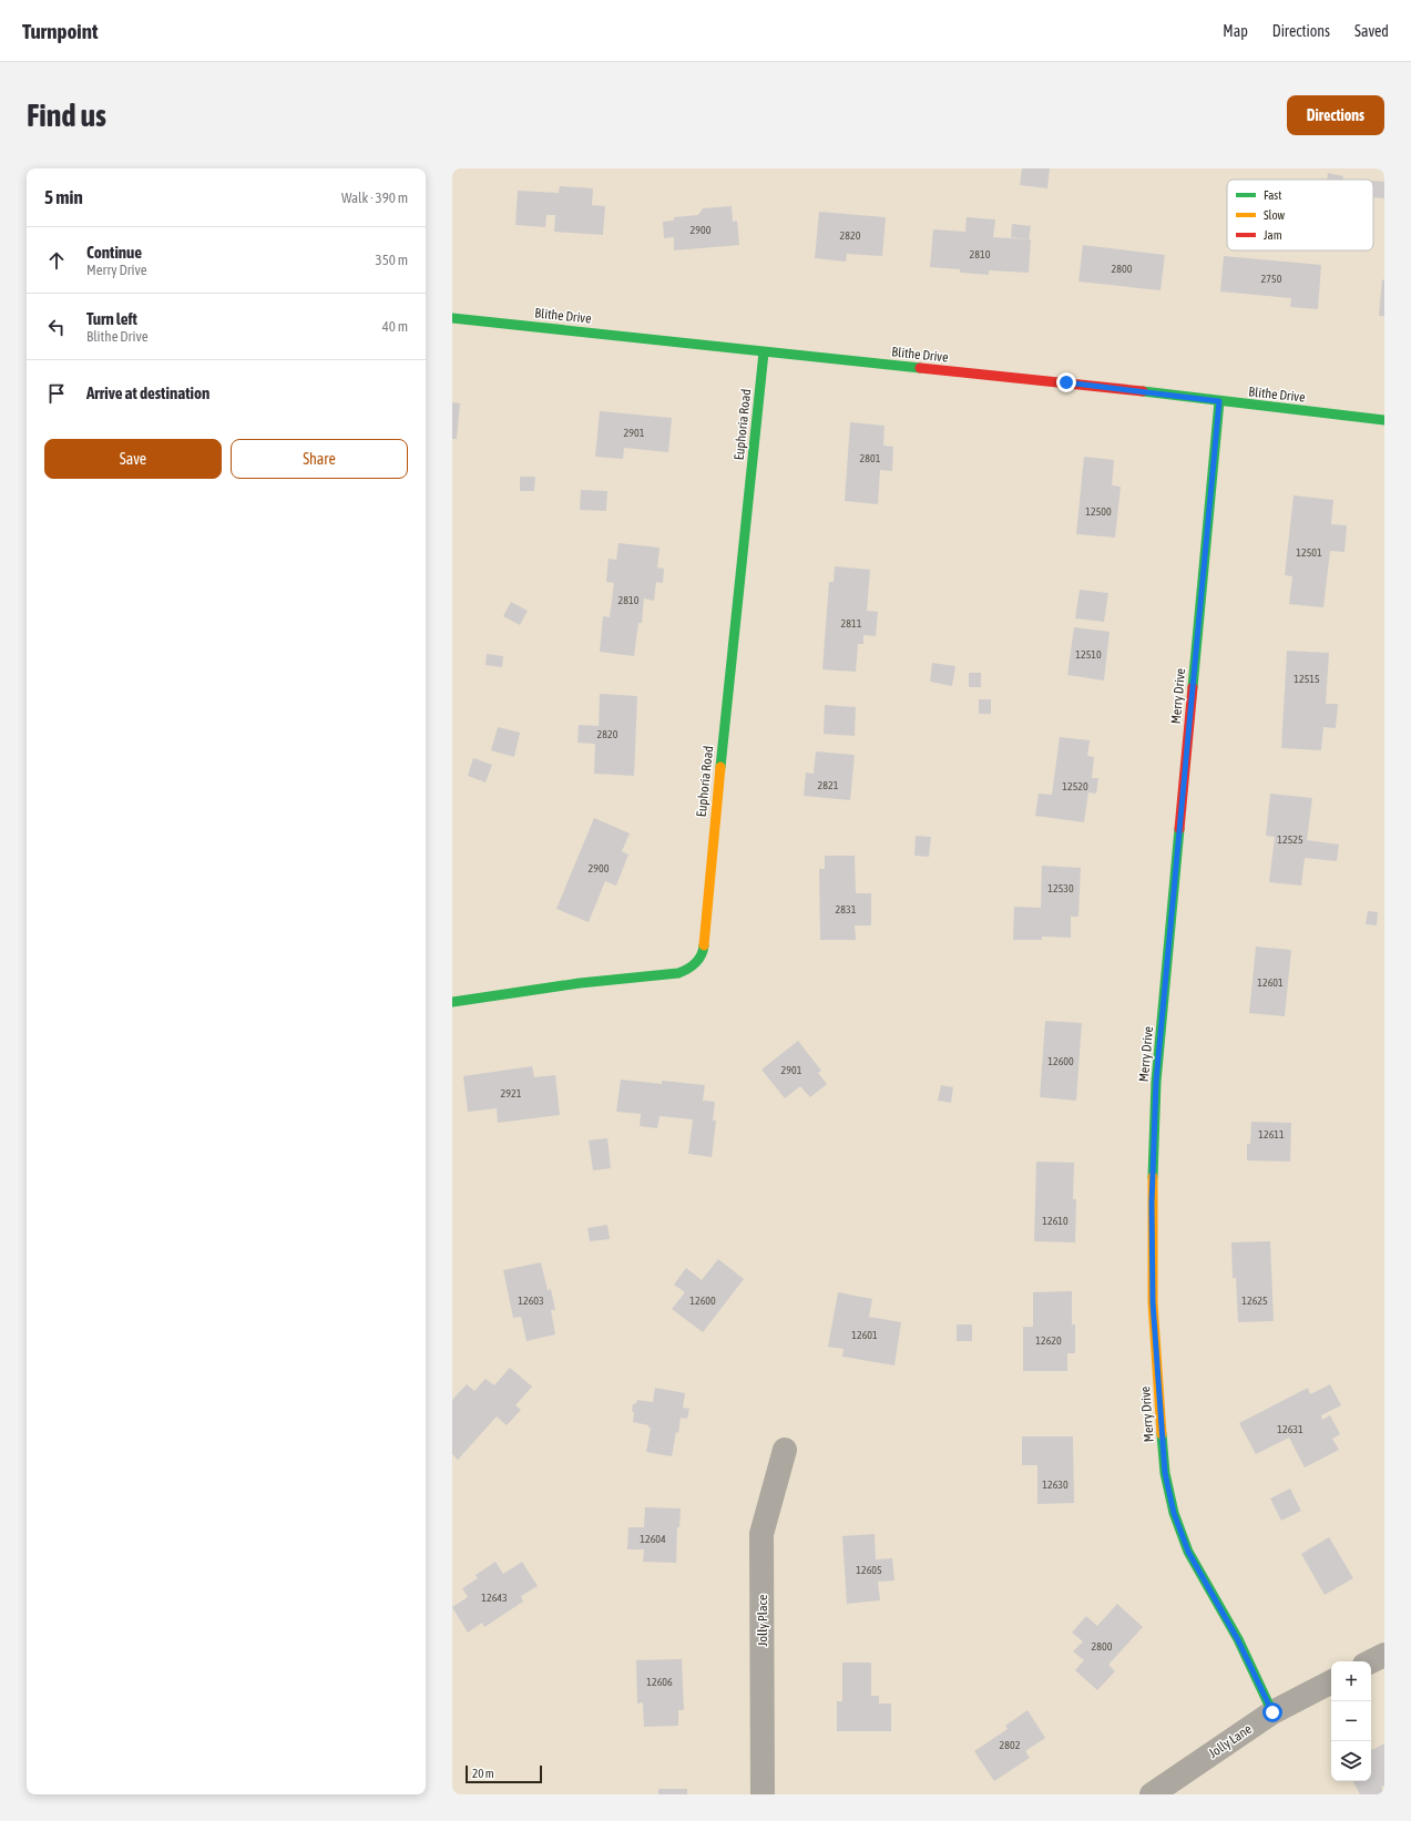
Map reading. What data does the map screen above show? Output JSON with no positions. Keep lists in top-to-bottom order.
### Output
{
  "streets": {
    "street": [
      "Blithe Drive",
      "Euphoria Road",
      "Merry Drive",
      "Jolly Place",
      "Jolly Lane"
    ]
  },
  "crossings": [
    ["Blithe Drive", "Euphoria Road"],
    ["Blithe Drive", "Merry Drive"],
    ["Merry Drive", "Jolly Lane"]
  ],
  "house_numbers": [
    "2900",
    "2820",
    "2810",
    "2800",
    "2750",
    "2901",
    "2801",
    "12500",
    "12501",
    "2810",
    "2811",
    "12510",
    "12515",
    "2820",
    "2821",
    "12520",
    "12525",
    "2900",
    "12530",
    "2831",
    "12601",
    "12600",
    "2901",
    "2921",
    "12611",
    "12610",
    "12603",
    "12600",
    "12625",
    "12601",
    "12620",
    "12631",
    "12630",
    "12604",
    "12605",
    "12643",
    "2800",
    "12606",
    "2802"
  ],
  "legend": ["Fast", "Slow", "Jam"],
  "scale_bar": "20 m",
  "page": {
    "header": "Turnpoint",
    "nav": ["Map", "Directions", "Saved"],
    "buttons": [
      "Directions",
      ["Save", "Share"]
    ],
    "title": "Find us",
    "heading": ["5 min", "Walk · 390 m"],
    "list": [
      ["Continue", "Merry Drive", "350 m"],
      ["Turn left", "Blithe Drive", "40 m"],
      "Arrive at destination"
    ],
    "map_buttons": ["+", "−"],
    "scale": "20 m"
  }
}
